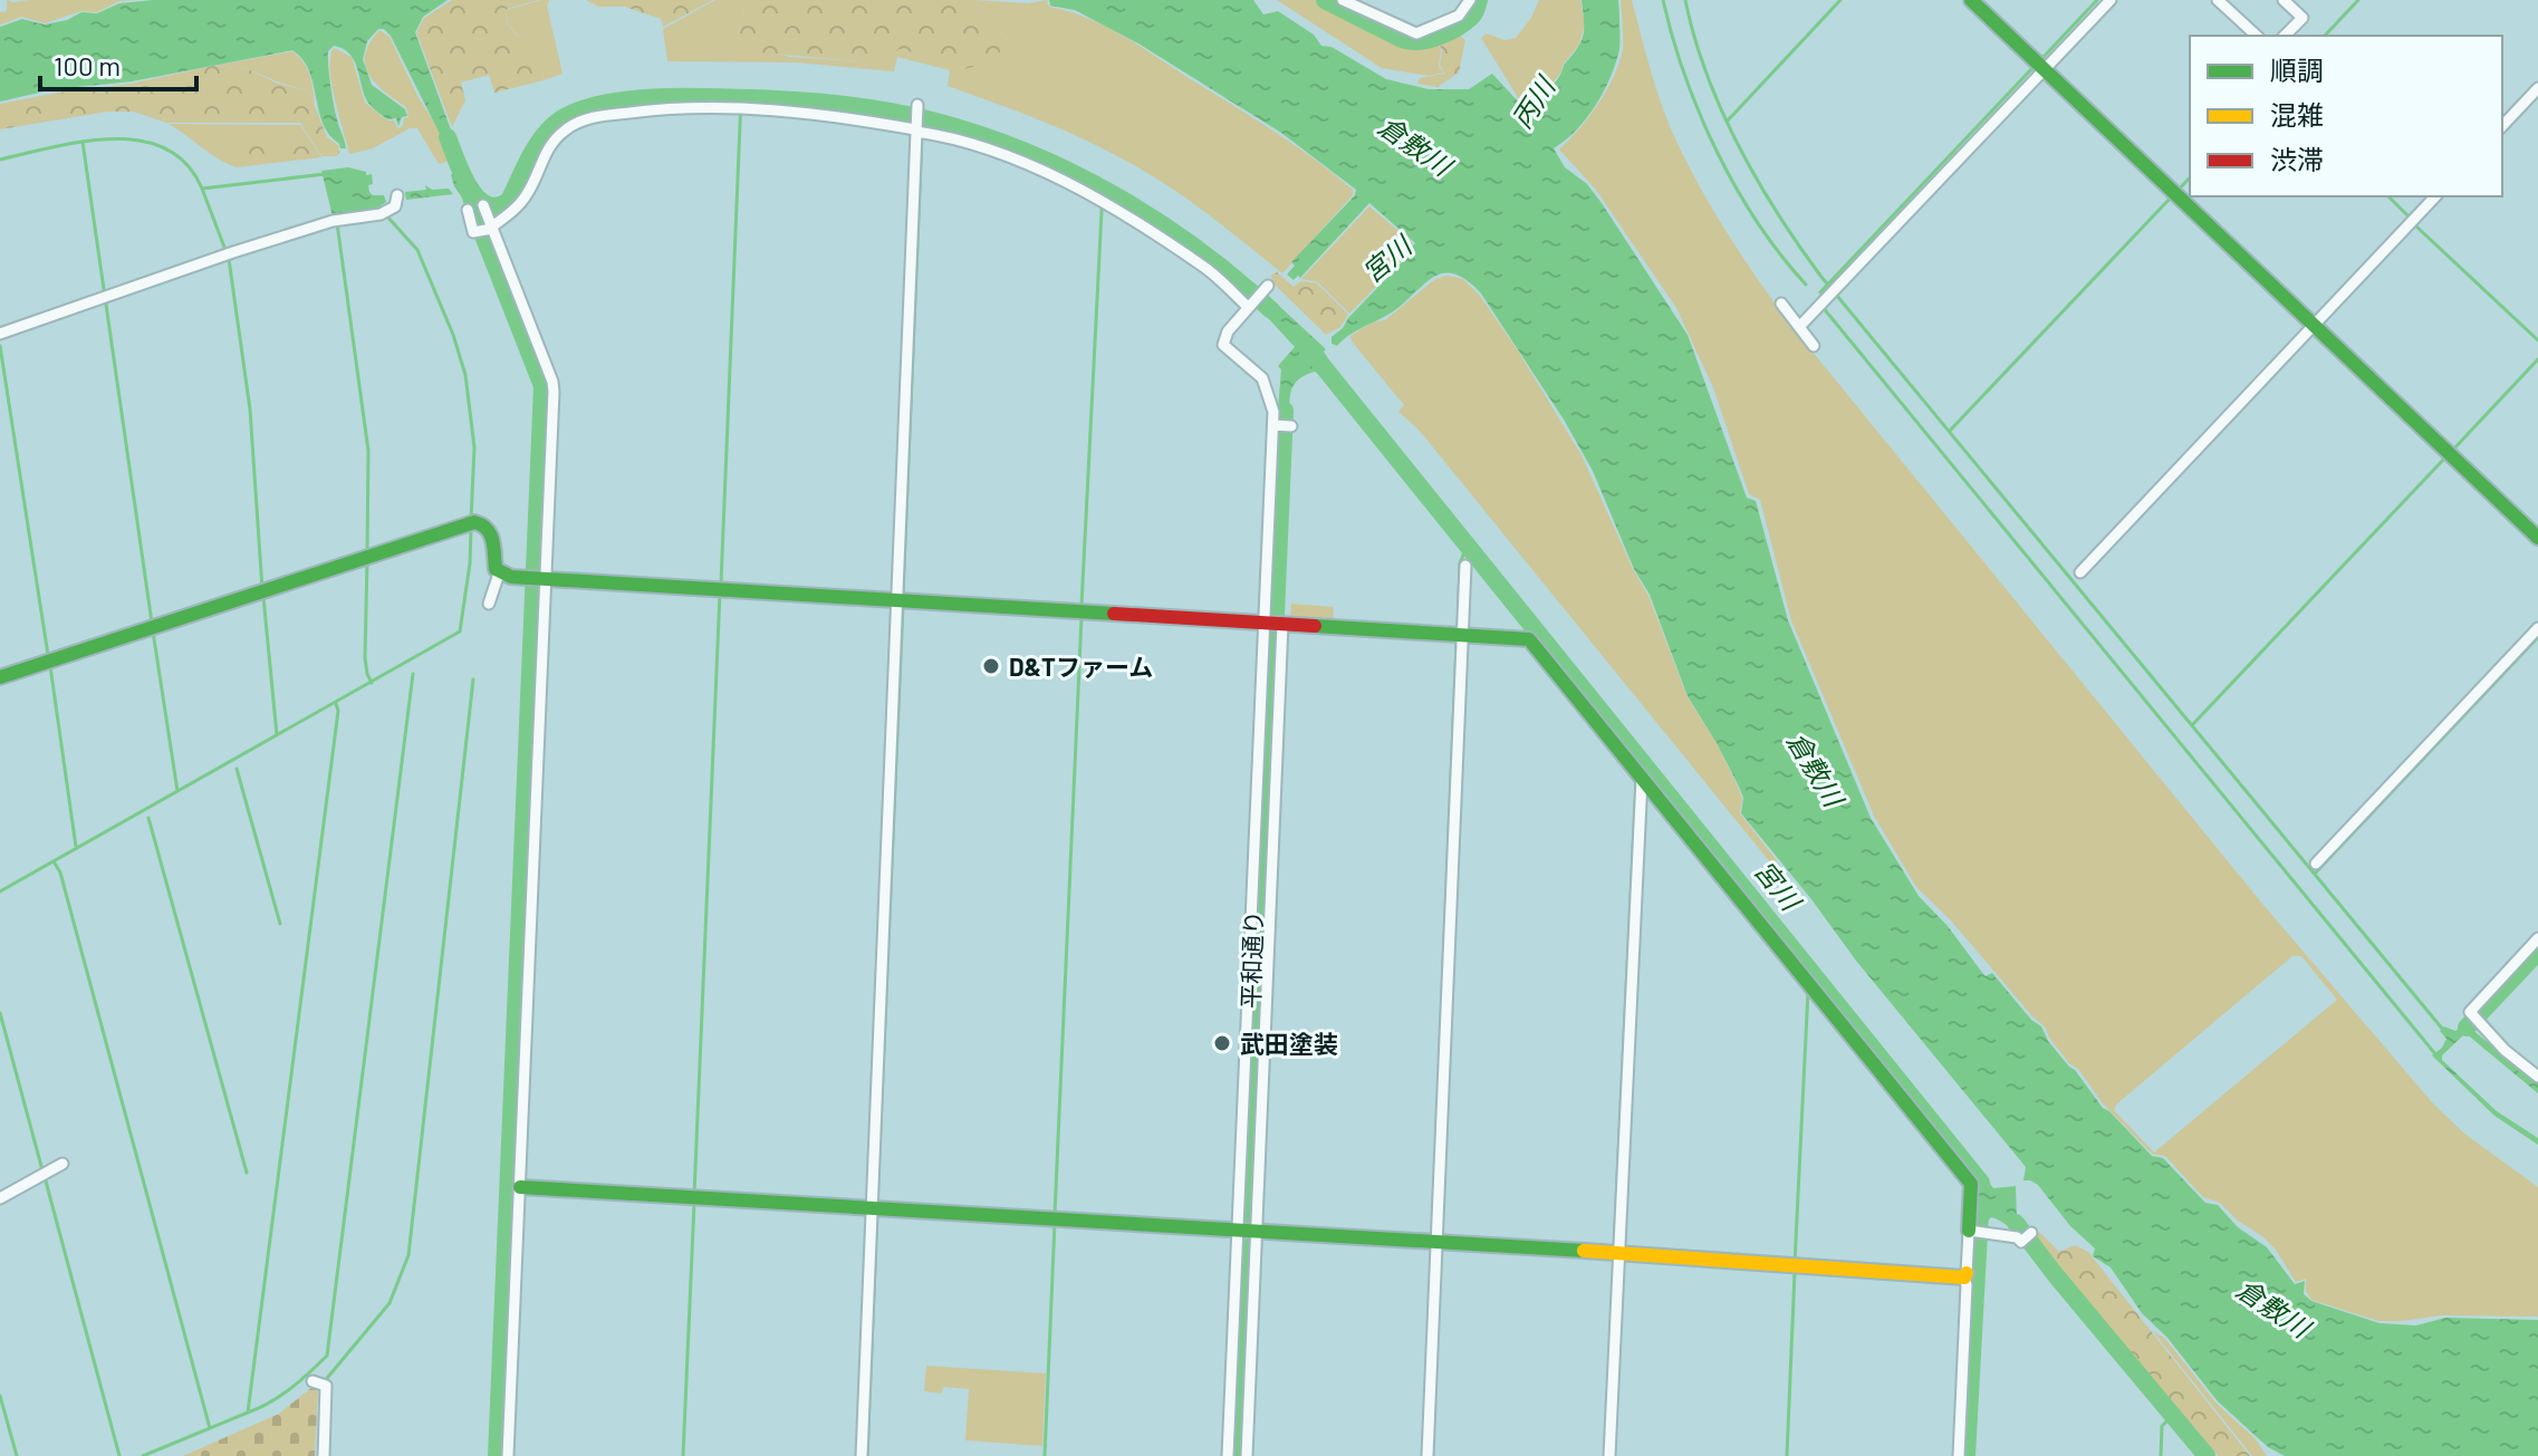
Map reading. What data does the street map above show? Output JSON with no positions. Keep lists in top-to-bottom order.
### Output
{
  "streets": {
    "street": ["平和通り"]
  },
  "water": ["丙川", "倉敷川", "宮川"],
  "places": ["D&Tファーム", "武田塗装"],
  "legend": ["順調", "混雑", "渋滞"],
  "scale_bar": "100 m"
}
